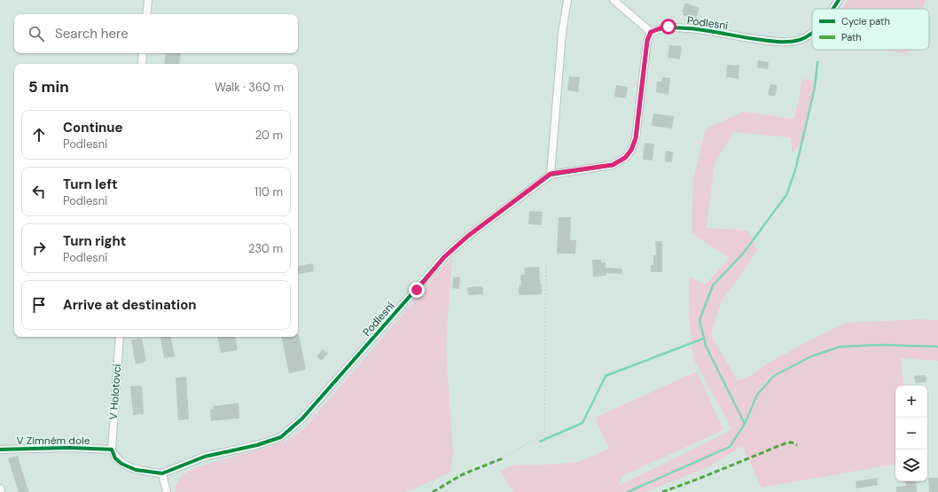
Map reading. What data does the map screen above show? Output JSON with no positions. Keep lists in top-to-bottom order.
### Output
{
  "streets": {
    "street": ["Podlesní", "V Holotovci", "V Zimném dole"]
  },
  "crossings": [
    ["V Holotovci", "V Zimném dole"]
  ],
  "legend": ["Cycle path", "Path"],
  "page": {
    "search": "Search here",
    "heading": ["5 min", "Walk · 360 m"],
    "list": [
      ["Continue", "Podlesní", "20 m"],
      ["Turn left", "Podlesní", "110 m"],
      ["Turn right", "Podlesní", "230 m"],
      "Arrive at destination"
    ],
    "map_buttons": ["+", "−"]
  }
}
